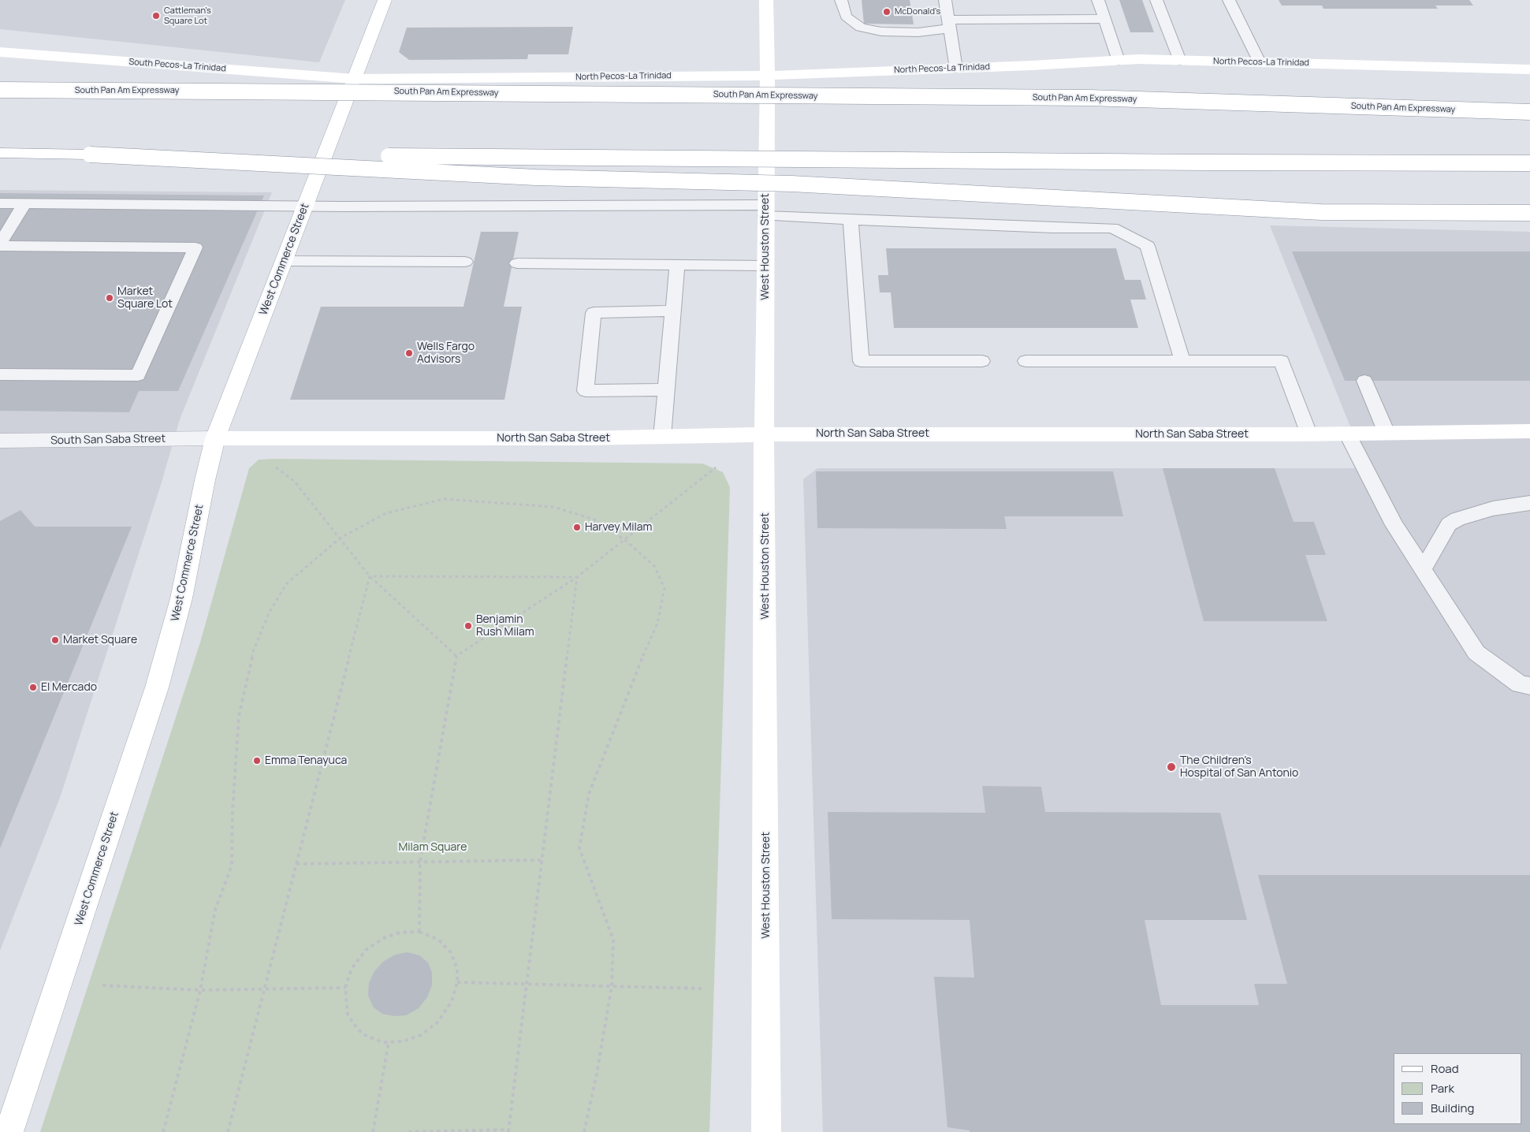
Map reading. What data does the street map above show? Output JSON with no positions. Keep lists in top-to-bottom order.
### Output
{
  "streets": {
    "main road": [
      "North Pecos-La Trinidad",
      "South Pecos-La Trinidad",
      "South Pan Am Expressway",
      "West Houston Street",
      "West Commerce Street",
      "North San Saba Street"
    ],
    "street": ["South San Saba Street"]
  },
  "crossings": [
    ["North Pecos-La Trinidad", "South Pecos-La Trinidad"],
    ["North Pecos-La Trinidad", "West Houston Street"],
    ["North Pecos-La Trinidad", "West Commerce Street"],
    ["South Pecos-La Trinidad", "West Commerce Street"],
    ["West Houston Street", "North San Saba Street"],
    ["West Commerce Street", "North San Saba Street"],
    ["West Commerce Street", "South San Saba Street"],
    ["North San Saba Street", "South San Saba Street"]
  ],
  "parks": ["Milam Square"],
  "places": [
    "McDonald's",
    "Cattleman's Square Lot",
    "Market Square Lot",
    "Wells Fargo Advisors",
    "Harvey Milam",
    "Benjamin Rush Milam",
    "Market Square",
    "El Mercado",
    "Emma Tenayuca",
    "The Children's Hospital of San Antonio"
  ],
  "legend": ["Road", "Park", "Building"]
}
